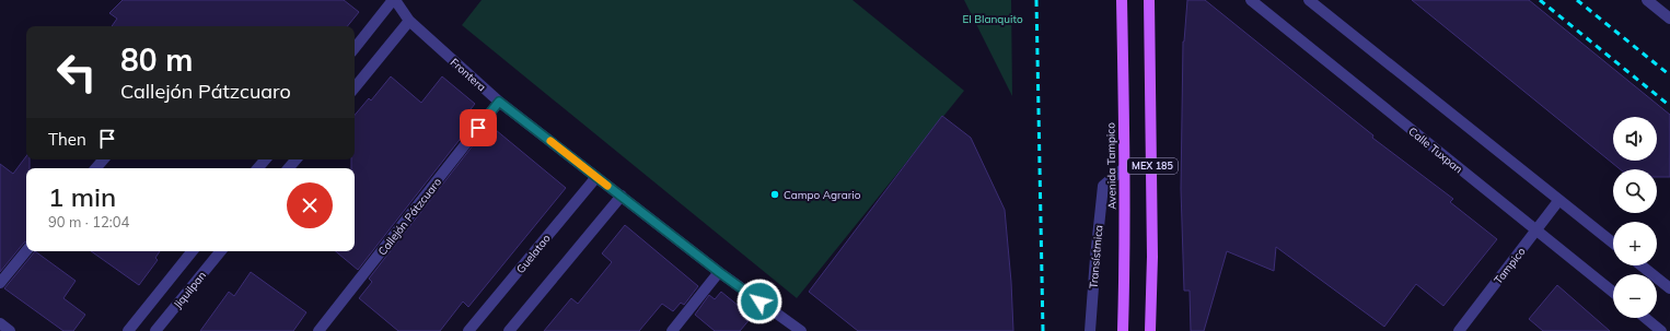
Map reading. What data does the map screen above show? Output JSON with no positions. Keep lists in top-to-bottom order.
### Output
{
  "streets": {
    "main road": ["Avenida Tampico", "MEX 185"],
    "street": [
      "Frontera",
      "Calle Tuxpan",
      "Callejón Pátzcuaro",
      "Guelatao",
      "Transístmica",
      "Tampico",
      "Jiquilpan"
    ]
  },
  "crossings": [
    ["Frontera", "Callejón Pátzcuaro"],
    ["Frontera", "Guelatao"],
    ["Calle Tuxpan", "Tampico"],
    ["Avenida Tampico", "Transístmica"]
  ],
  "parks": ["El Blanquito"],
  "places": ["Campo Agrario"],
  "page": {
    "turn": ["80 m", "Callejón Pátzcuaro"],
    "map_buttons": ["+", "−"],
    "then": "Then",
    "heading": ["1 min", "90 m · 12:04"]
  }
}
